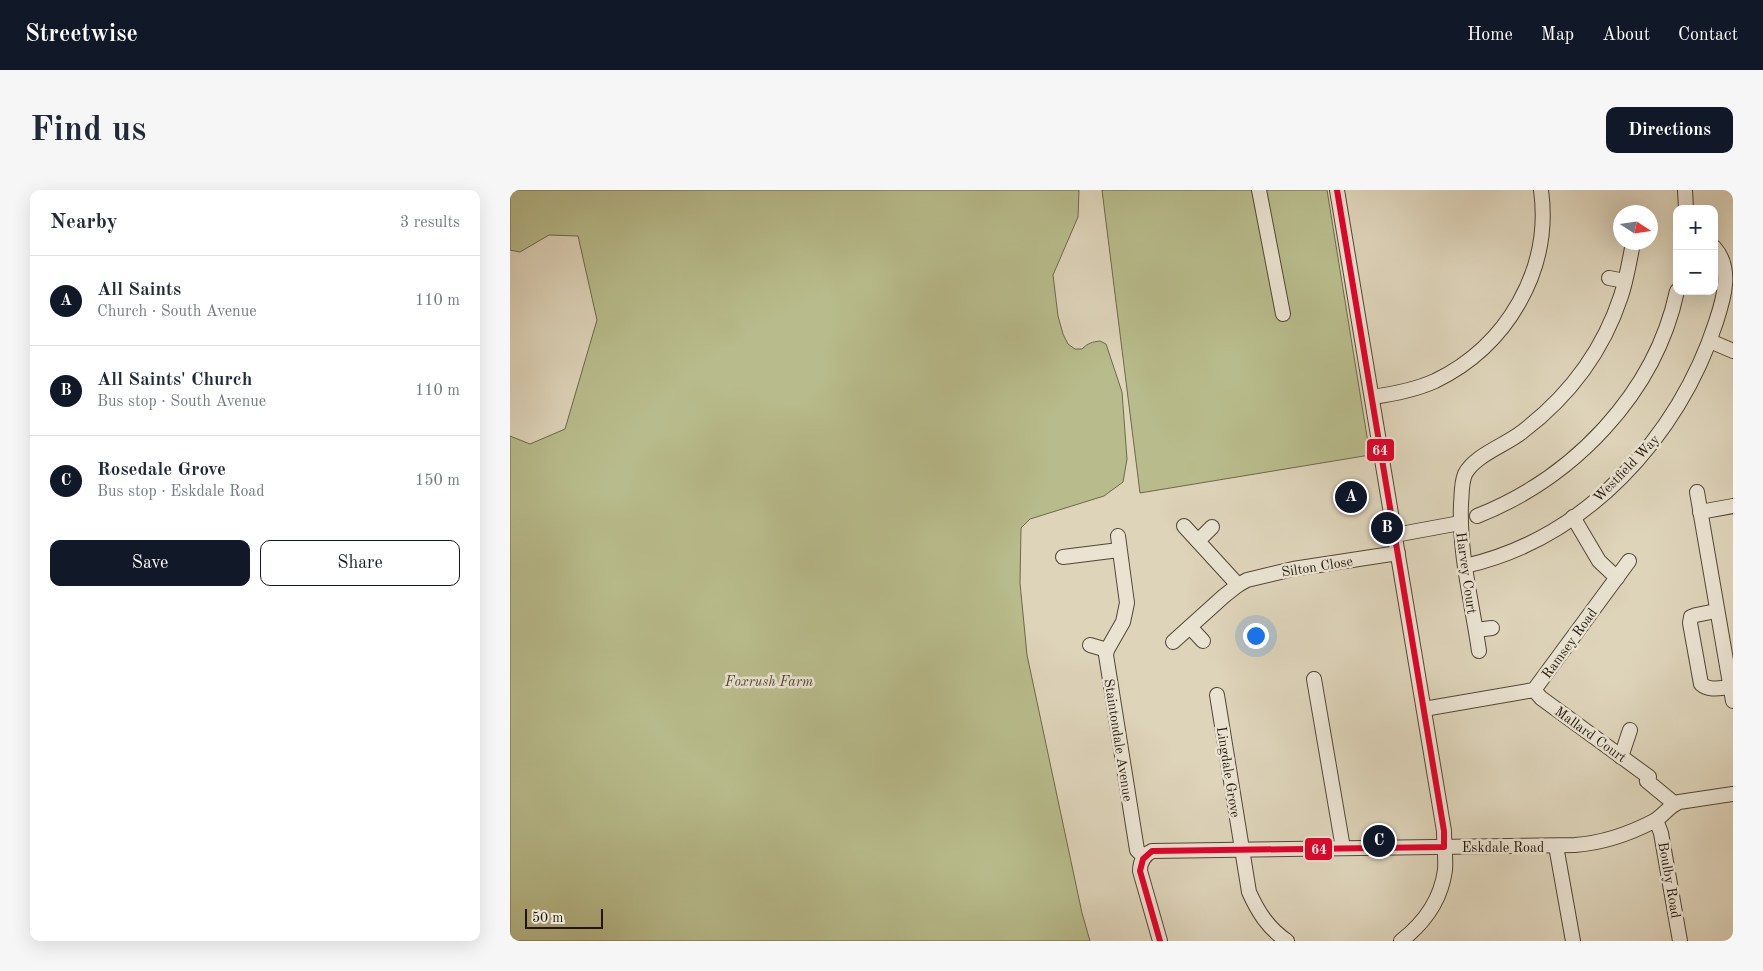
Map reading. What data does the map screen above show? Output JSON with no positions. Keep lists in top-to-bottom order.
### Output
{
  "streets": {
    "street": [
      "Westfield Way",
      "Silton Close",
      "Harvey Court",
      "Ramsey Road",
      "Mallard Court",
      "Staintondale Avenue",
      "Lingdale Grove",
      "Eskdale Road",
      "Boulby Road"
    ]
  },
  "crossings": [
    ["Westfield Way", "Harvey Court"],
    ["Ramsey Road", "Mallard Court"],
    ["Mallard Court", "Eskdale Road"],
    ["Staintondale Avenue", "Eskdale Road"],
    ["Lingdale Grove", "Eskdale Road"],
    ["Eskdale Road", "Boulby Road"]
  ],
  "parks": ["Foxrush Farm"],
  "lines": ["transit line 64"],
  "scale_bar": "50 m",
  "north": "right",
  "page": {
    "header": "Streetwise",
    "nav": [
      "Home",
      "Map",
      "About",
      "Contact"
    ],
    "buttons": [
      "Directions",
      ["Save", "Share"]
    ],
    "title": "Find us",
    "heading": ["Nearby", "3 results"],
    "map_buttons": ["+", "−"],
    "list": [
      {
        "mark": "A",
        "name": "All Saints",
        "note": "Church · South Avenue",
        "value": "110 m"
      },
      {
        "mark": "B",
        "name": "All Saints' Church",
        "note": "Bus stop · South Avenue",
        "value": "110 m"
      },
      {
        "mark": "C",
        "name": "Rosedale Grove",
        "note": "Bus stop · Eskdale Road",
        "value": "150 m"
      }
    ],
    "pins": ["A", "B", "C"],
    "scale": "50 m"
  }
}
